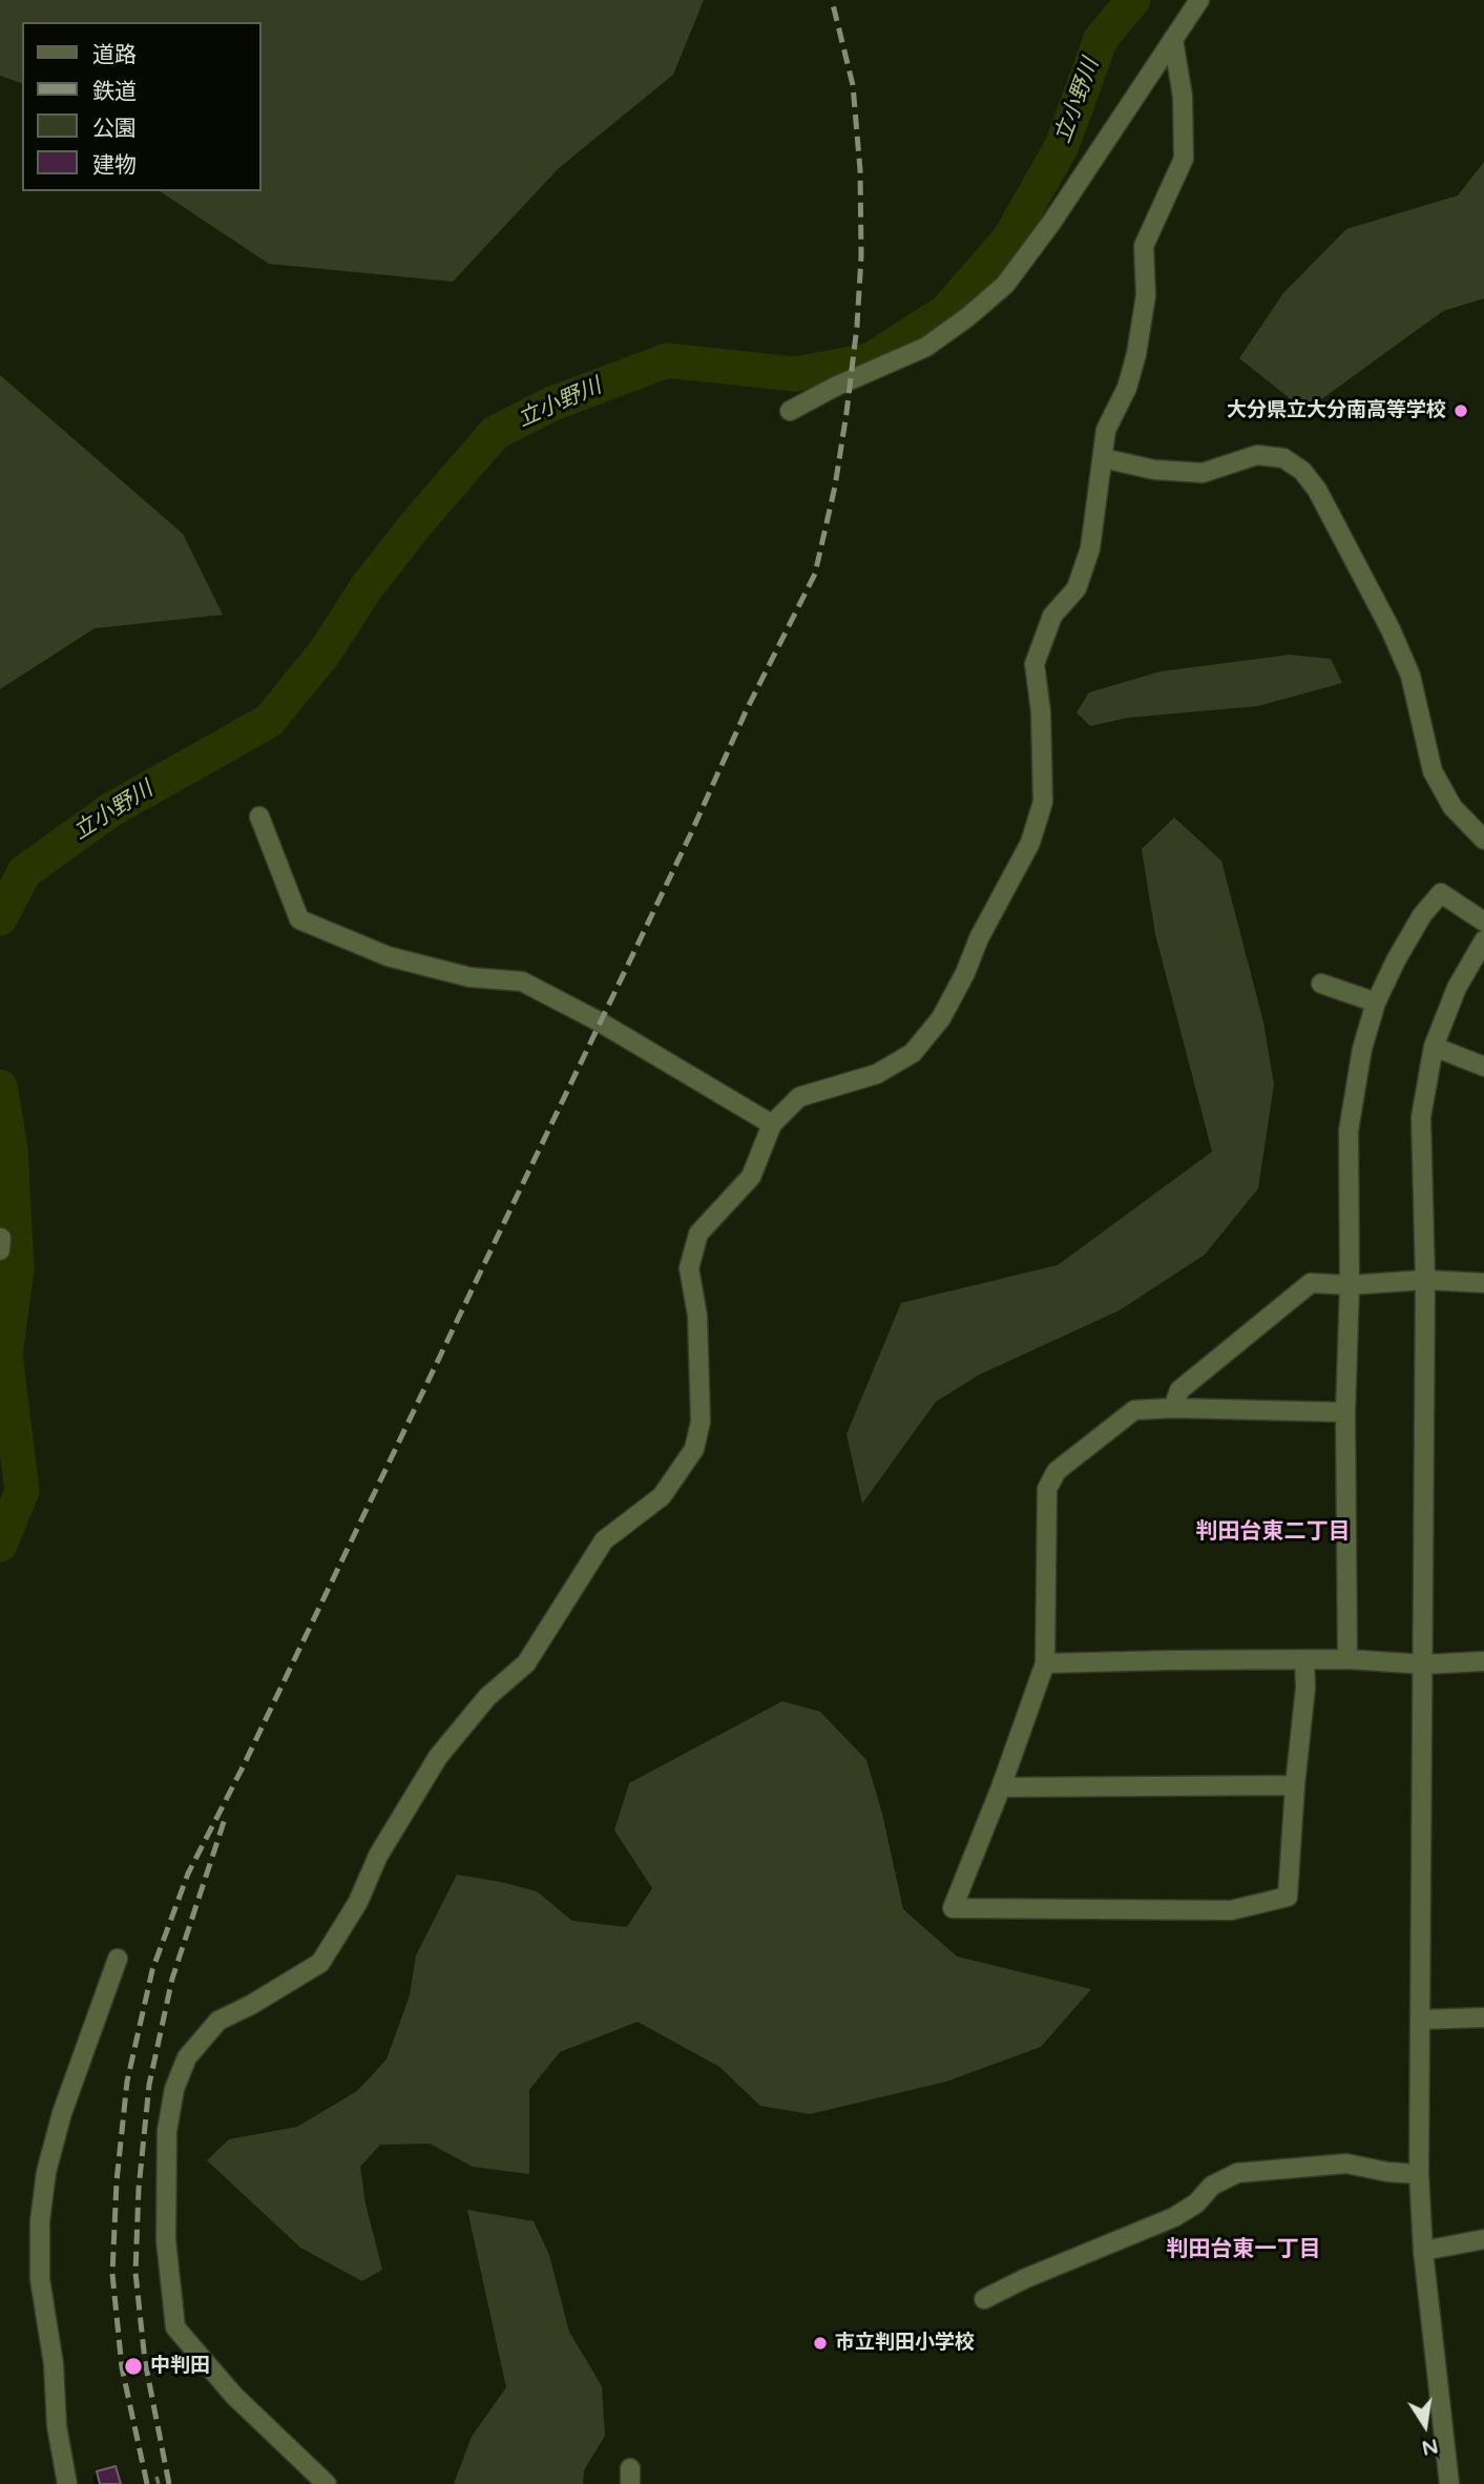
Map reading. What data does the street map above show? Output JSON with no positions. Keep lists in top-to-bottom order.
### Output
{
  "districts": ["判田台東二丁目", "判田台東一丁目"],
  "water": ["立小野川"],
  "places": ["大分県立大分南高等学校", "市立判田小学校", "中判田"],
  "legend": [
    "道路",
    "鉄道",
    "公園",
    "建物"
  ],
  "north": "bottom"
}
